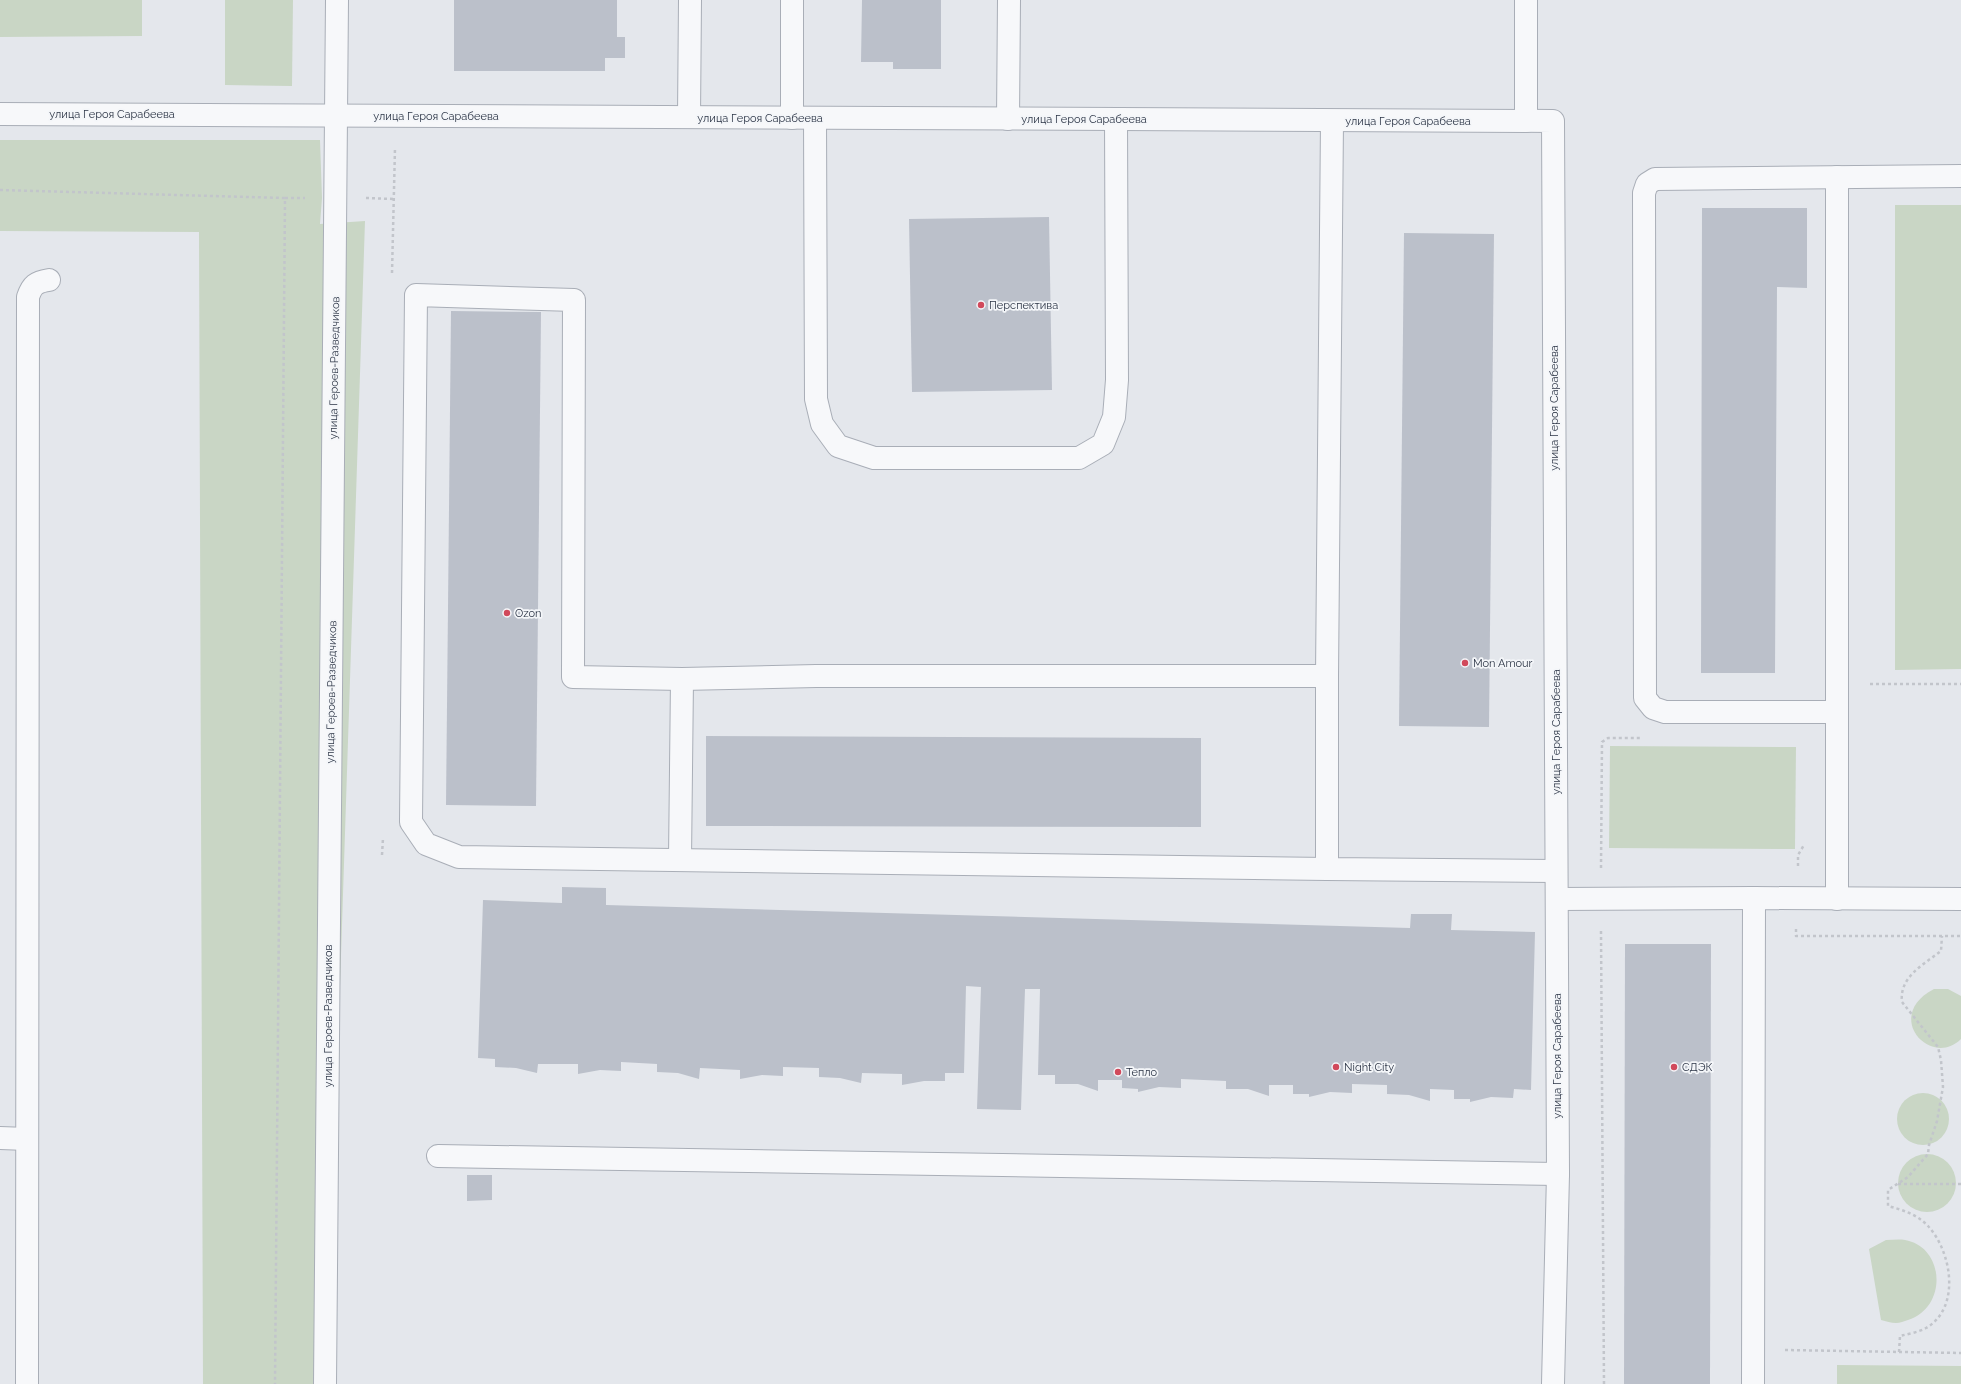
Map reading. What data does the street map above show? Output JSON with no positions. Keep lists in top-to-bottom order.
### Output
{
  "streets": {
    "street": ["улица Героя Сарабеева", "улица Героев-Разведчиков"]
  },
  "crossings": [
    ["улица Героя Сарабеева", "улица Героев-Разведчиков"]
  ],
  "places": [
    "Перспектива",
    "Ozon",
    "Mon Amour",
    "Night City",
    "СДЭК",
    "Тепло"
  ]
}
